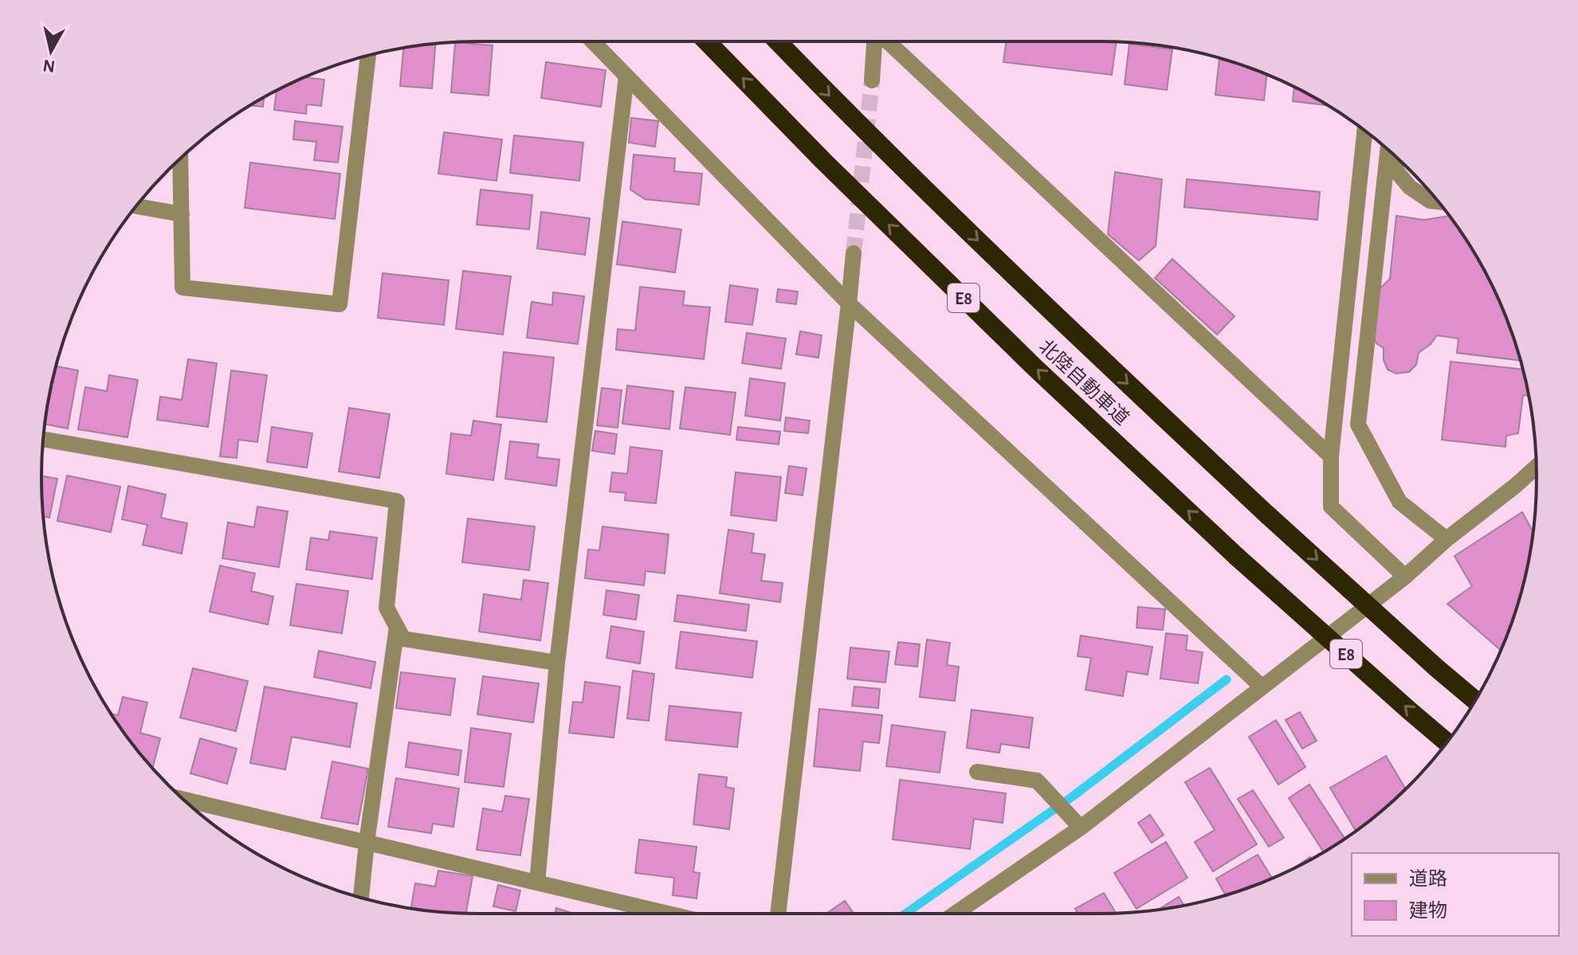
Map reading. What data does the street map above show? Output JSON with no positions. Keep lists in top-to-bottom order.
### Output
{
  "streets": {
    "highway": ["E8", "北陸自動車道"]
  },
  "legend": ["道路", "建物"],
  "north": "bottom"
}
